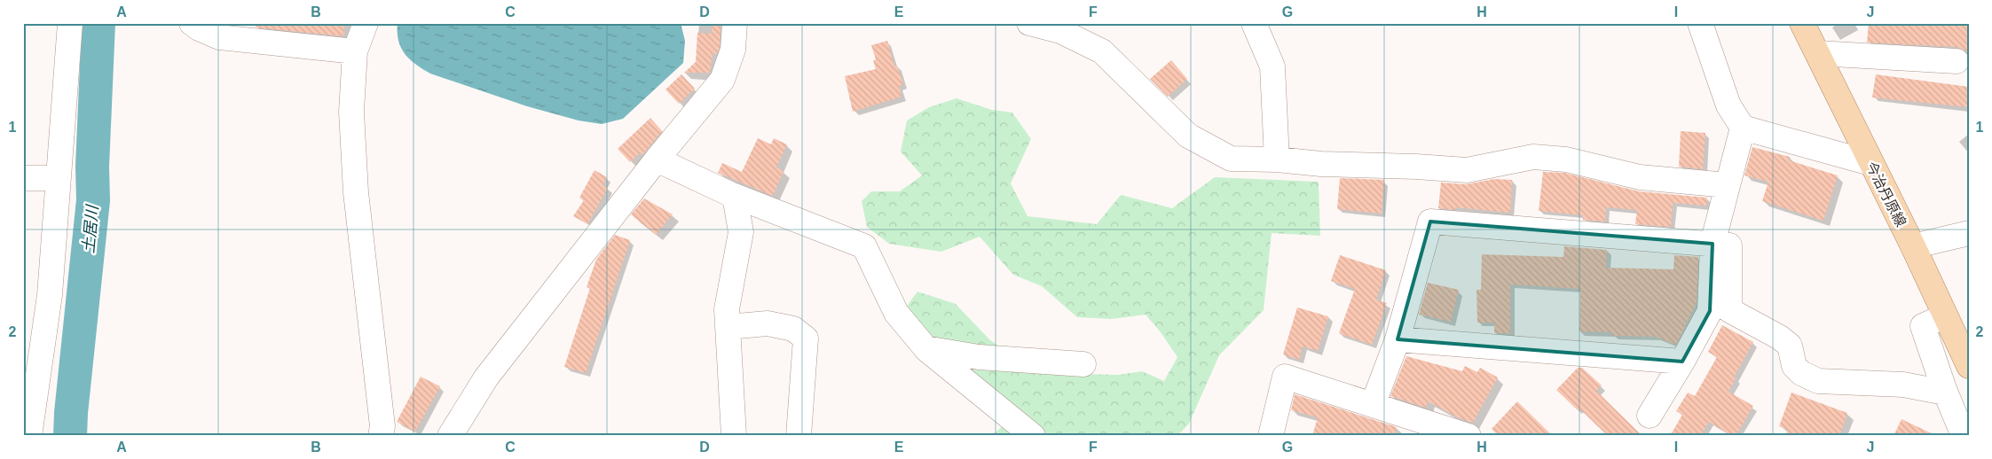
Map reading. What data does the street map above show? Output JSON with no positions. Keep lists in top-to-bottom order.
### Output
{
  "streets": {
    "main road": ["今治丹原線"]
  },
  "water": ["土居川"],
  "grid": {
    "columns": [
      "A",
      "B",
      "C",
      "D",
      "E",
      "F",
      "G",
      "H",
      "I",
      "J"
    ],
    "rows": ["1", "2"]
  }
}
